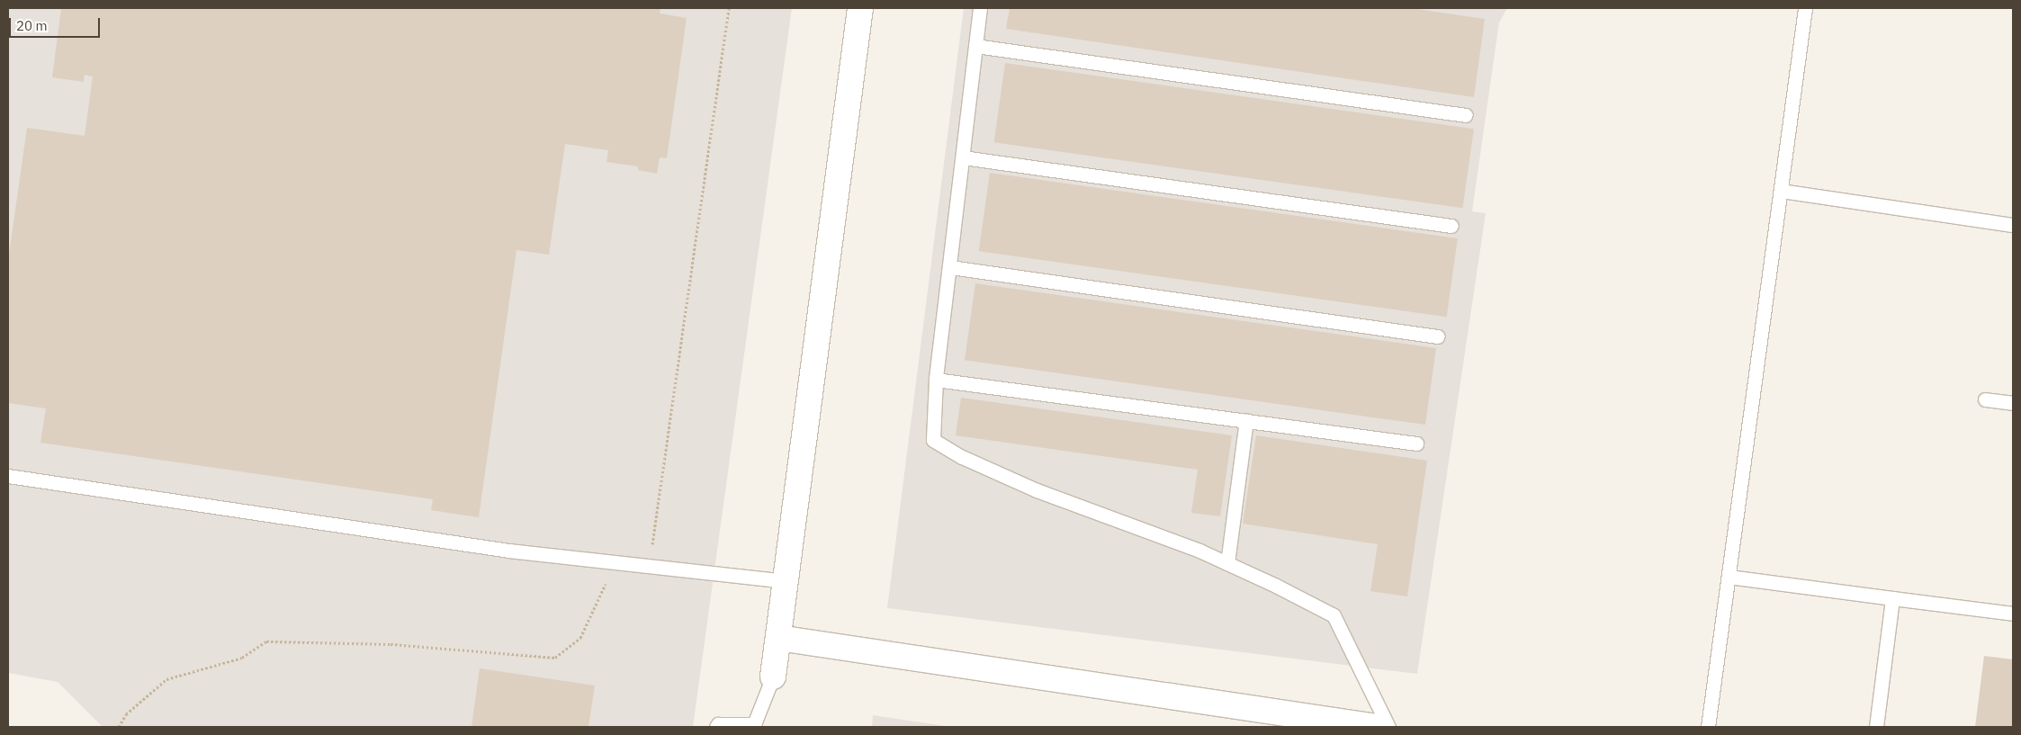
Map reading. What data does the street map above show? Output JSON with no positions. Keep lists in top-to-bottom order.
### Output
{
  "scale_bar": "20 m"
}
